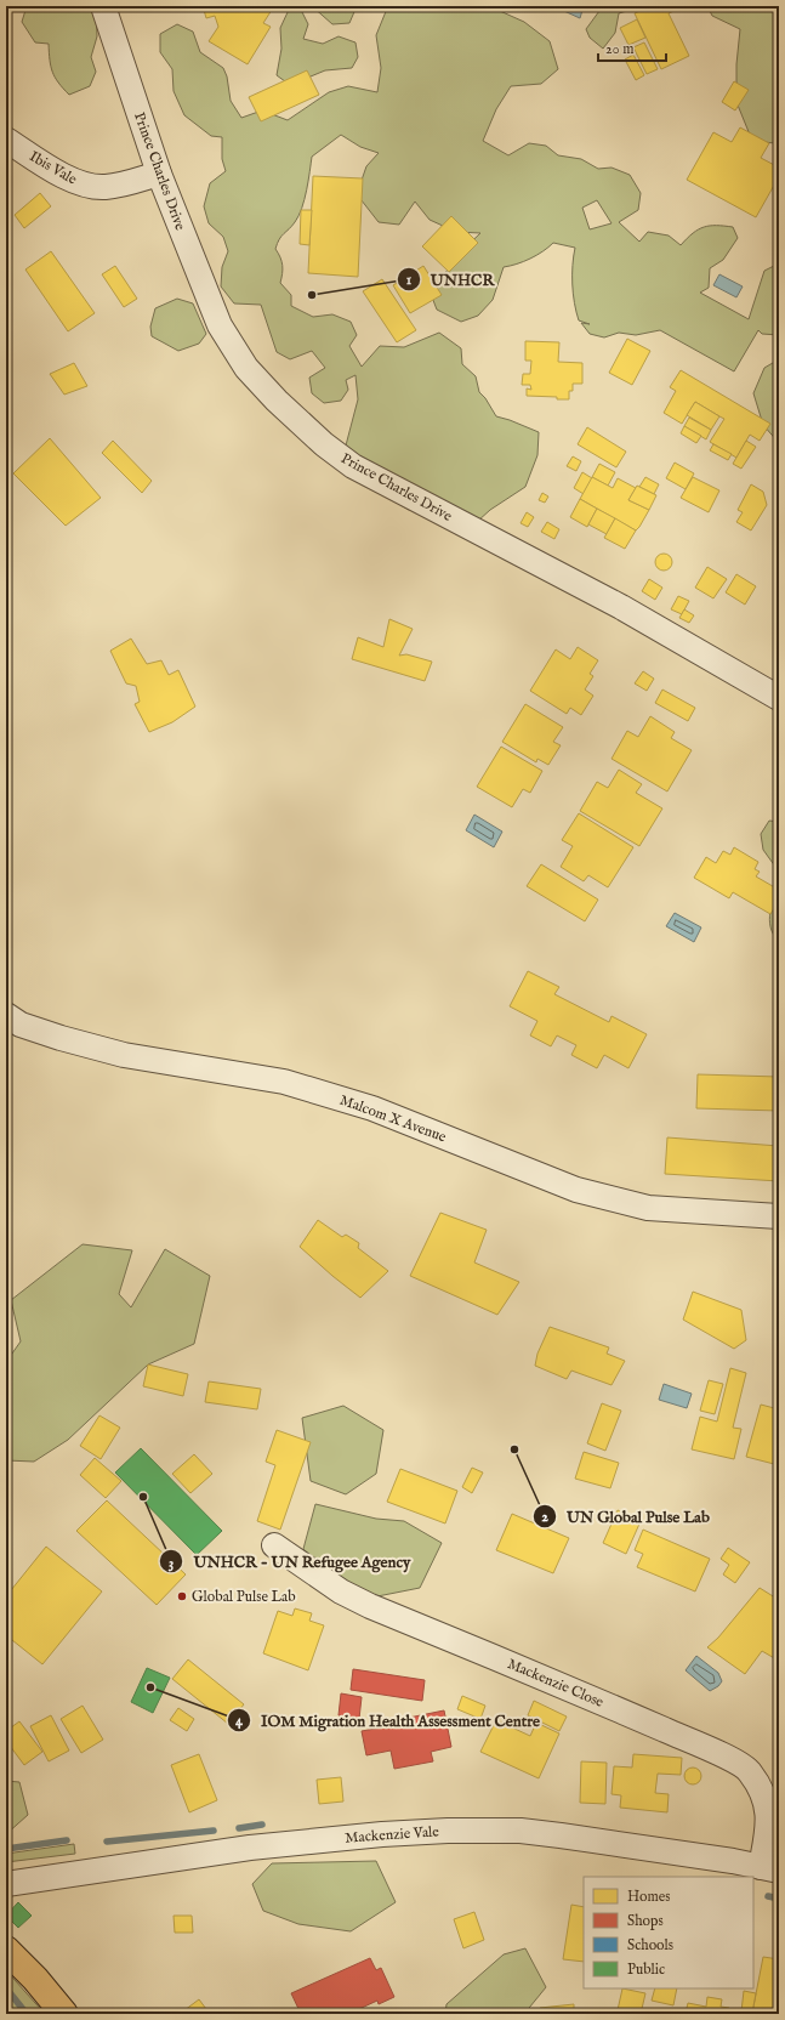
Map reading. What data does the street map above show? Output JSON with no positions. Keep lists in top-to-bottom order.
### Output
{
  "streets": {
    "street": [
      "Ibis Vale",
      "Prince Charles Drive",
      "Malcom X Avenue",
      "Mackenzie Close",
      "Mackenzie Vale"
    ]
  },
  "crossings": [
    ["Ibis Vale", "Prince Charles Drive"],
    ["Mackenzie Close", "Mackenzie Vale"]
  ],
  "places": [
    "UNHCR",
    "UN Global Pulse Lab",
    "UNHCR - UN Refugee Agency",
    "Global Pulse Lab",
    "IOM Migration Health Assessment Centre"
  ],
  "legend": [
    "Homes",
    "Shops",
    "Schools",
    "Public"
  ],
  "scale_bar": "20 m"
}
